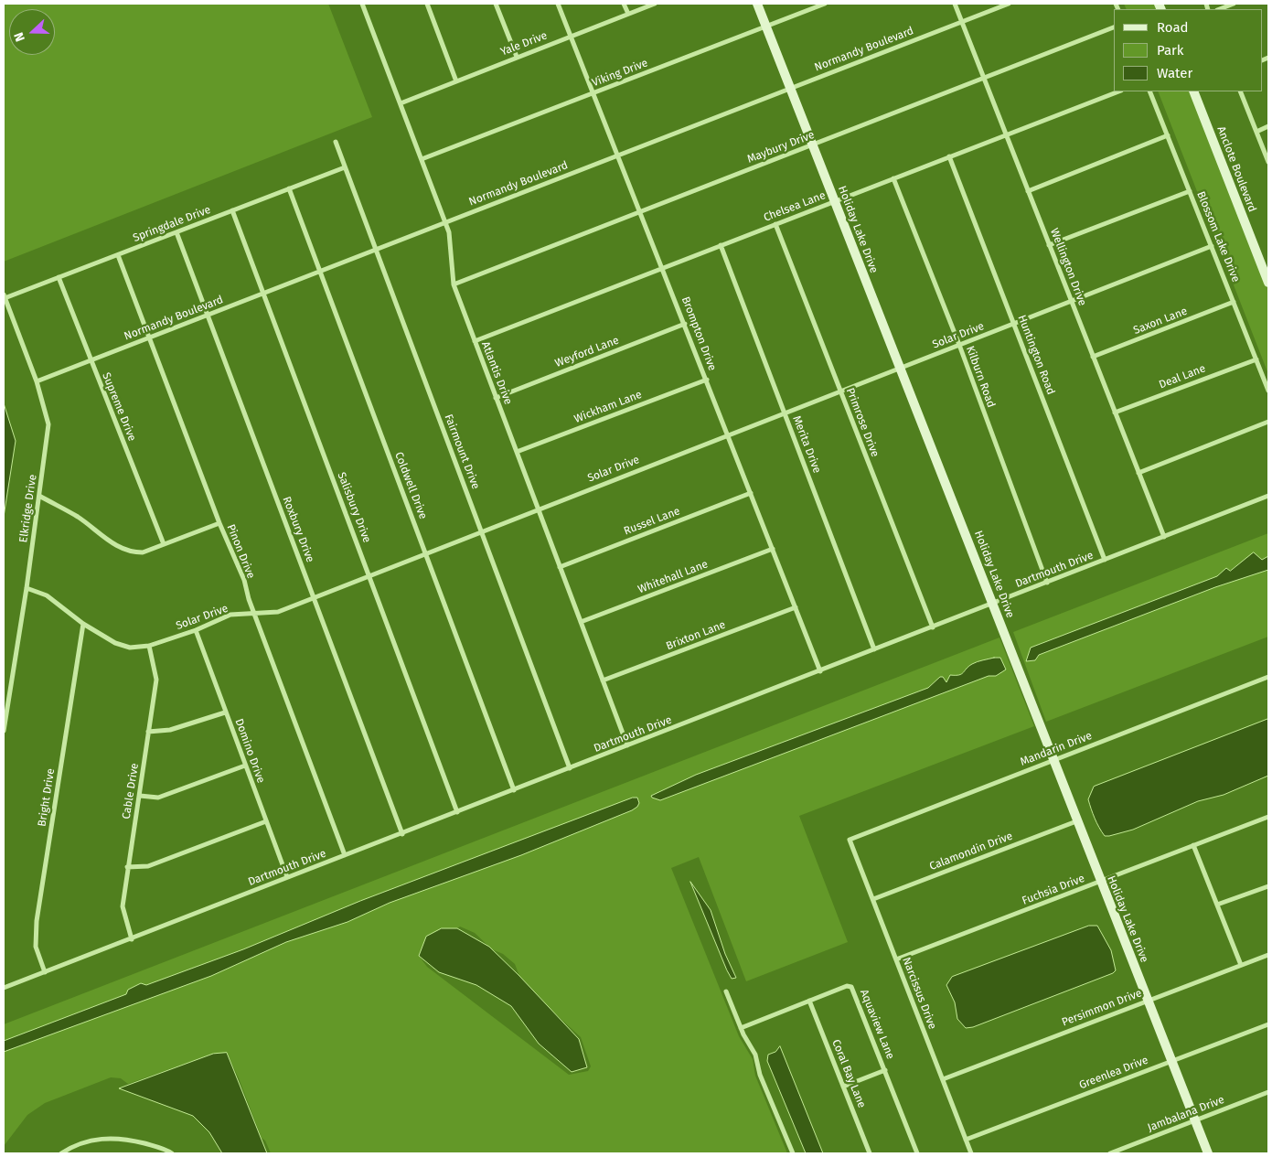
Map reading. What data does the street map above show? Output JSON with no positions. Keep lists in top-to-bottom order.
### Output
{
  "streets": {
    "street": [
      "Yale Drive",
      "Normandy Boulevard",
      "Viking Drive",
      "Maybury Drive",
      "Anclote Boulevard",
      "Chelsea Lane",
      "Springdale Drive",
      "Holiday Lake Drive",
      "Blossom Lake Drive",
      "Wellington Drive",
      "Saxon Lane",
      "Brompton Drive",
      "Solar Drive",
      "Weyford Lane",
      "Huntington Road",
      "Atlantis Drive",
      "Kilburn Road",
      "Deal Lane",
      "Supreme Drive",
      "Wickham Lane",
      "Primrose Drive",
      "Merita Drive",
      "Fairmount Drive",
      "Coldwell Drive",
      "Salisbury Drive",
      "Elkridge Drive",
      "Russel Lane",
      "Roxbury Drive",
      "Pinon Drive",
      "Dartmouth Drive",
      "Whitehall Lane",
      "Brixton Lane",
      "Mandarin Drive",
      "Domino Drive",
      "Cable Drive",
      "Bright Drive",
      "Calamondin Drive",
      "Fuchsia Drive",
      "Narcissus Drive",
      "Persimmon Drive",
      "Aquaview Lane",
      "Greenlea Drive",
      "Coral Bay Lane",
      "Jambalana Drive"
    ]
  },
  "crossings": [
    ["Yale Drive", "Brompton Drive"],
    ["Yale Drive", "Atlantis Drive"],
    ["Normandy Boulevard", "Holiday Lake Drive"],
    ["Normandy Boulevard", "Wellington Drive"],
    ["Normandy Boulevard", "Brompton Drive"],
    ["Normandy Boulevard", "Atlantis Drive"],
    ["Normandy Boulevard", "Supreme Drive"],
    ["Normandy Boulevard", "Fairmount Drive"],
    ["Normandy Boulevard", "Coldwell Drive"],
    ["Normandy Boulevard", "Salisbury Drive"],
    ["Normandy Boulevard", "Elkridge Drive"],
    ["Normandy Boulevard", "Roxbury Drive"],
    ["Normandy Boulevard", "Pinon Drive"],
    ["Viking Drive", "Holiday Lake Drive"],
    ["Viking Drive", "Brompton Drive"],
    ["Viking Drive", "Atlantis Drive"],
    ["Maybury Drive", "Holiday Lake Drive"],
    ["Maybury Drive", "Wellington Drive"],
    ["Maybury Drive", "Brompton Drive"],
    ["Maybury Drive", "Atlantis Drive"],
    ["Chelsea Lane", "Holiday Lake Drive"],
    ["Chelsea Lane", "Wellington Drive"],
    ["Chelsea Lane", "Brompton Drive"],
    ["Chelsea Lane", "Huntington Road"],
    ["Chelsea Lane", "Atlantis Drive"],
    ["Chelsea Lane", "Kilburn Road"],
    ["Chelsea Lane", "Primrose Drive"],
    ["Chelsea Lane", "Merita Drive"],
    ["Springdale Drive", "Supreme Drive"],
    ["Springdale Drive", "Fairmount Drive"],
    ["Springdale Drive", "Coldwell Drive"],
    ["Springdale Drive", "Salisbury Drive"],
    ["Springdale Drive", "Elkridge Drive"],
    ["Springdale Drive", "Roxbury Drive"],
    ["Springdale Drive", "Pinon Drive"],
    ["Holiday Lake Drive", "Solar Drive"],
    ["Holiday Lake Drive", "Dartmouth Drive"],
    ["Holiday Lake Drive", "Mandarin Drive"],
    ["Holiday Lake Drive", "Calamondin Drive"],
    ["Holiday Lake Drive", "Fuchsia Drive"],
    ["Holiday Lake Drive", "Persimmon Drive"],
    ["Holiday Lake Drive", "Greenlea Drive"],
    ["Holiday Lake Drive", "Jambalana Drive"],
    ["Blossom Lake Drive", "Saxon Lane"],
    ["Blossom Lake Drive", "Solar Drive"],
    ["Blossom Lake Drive", "Deal Lane"],
    ["Wellington Drive", "Saxon Lane"],
    ["Wellington Drive", "Solar Drive"],
    ["Wellington Drive", "Deal Lane"],
    ["Wellington Drive", "Dartmouth Drive"],
    ["Brompton Drive", "Solar Drive"],
    ["Brompton Drive", "Weyford Lane"],
    ["Brompton Drive", "Wickham Lane"],
    ["Brompton Drive", "Russel Lane"],
    ["Brompton Drive", "Dartmouth Drive"],
    ["Brompton Drive", "Whitehall Lane"],
    ["Brompton Drive", "Brixton Lane"],
    ["Solar Drive", "Huntington Road"],
    ["Solar Drive", "Atlantis Drive"],
    ["Solar Drive", "Kilburn Road"],
    ["Solar Drive", "Primrose Drive"],
    ["Solar Drive", "Merita Drive"],
    ["Solar Drive", "Fairmount Drive"],
    ["Solar Drive", "Coldwell Drive"],
    ["Solar Drive", "Salisbury Drive"],
    ["Solar Drive", "Elkridge Drive"],
    ["Solar Drive", "Roxbury Drive"],
    ["Solar Drive", "Pinon Drive"],
    ["Solar Drive", "Domino Drive"],
    ["Solar Drive", "Cable Drive"],
    ["Solar Drive", "Bright Drive"],
    ["Weyford Lane", "Atlantis Drive"],
    ["Huntington Road", "Dartmouth Drive"],
    ["Atlantis Drive", "Wickham Lane"],
    ["Atlantis Drive", "Russel Lane"],
    ["Atlantis Drive", "Dartmouth Drive"],
    ["Atlantis Drive", "Whitehall Lane"],
    ["Atlantis Drive", "Brixton Lane"],
    ["Kilburn Road", "Dartmouth Drive"],
    ["Primrose Drive", "Dartmouth Drive"],
    ["Merita Drive", "Dartmouth Drive"],
    ["Fairmount Drive", "Dartmouth Drive"],
    ["Coldwell Drive", "Dartmouth Drive"],
    ["Salisbury Drive", "Dartmouth Drive"],
    ["Roxbury Drive", "Dartmouth Drive"],
    ["Pinon Drive", "Dartmouth Drive"],
    ["Dartmouth Drive", "Domino Drive"],
    ["Dartmouth Drive", "Cable Drive"],
    ["Dartmouth Drive", "Bright Drive"],
    ["Mandarin Drive", "Narcissus Drive"],
    ["Calamondin Drive", "Narcissus Drive"],
    ["Fuchsia Drive", "Narcissus Drive"],
    ["Narcissus Drive", "Persimmon Drive"],
    ["Narcissus Drive", "Greenlea Drive"],
    ["Aquaview Lane", "Coral Bay Lane"]
  ],
  "legend": ["Road", "Park", "Water"],
  "north": "left"
}
